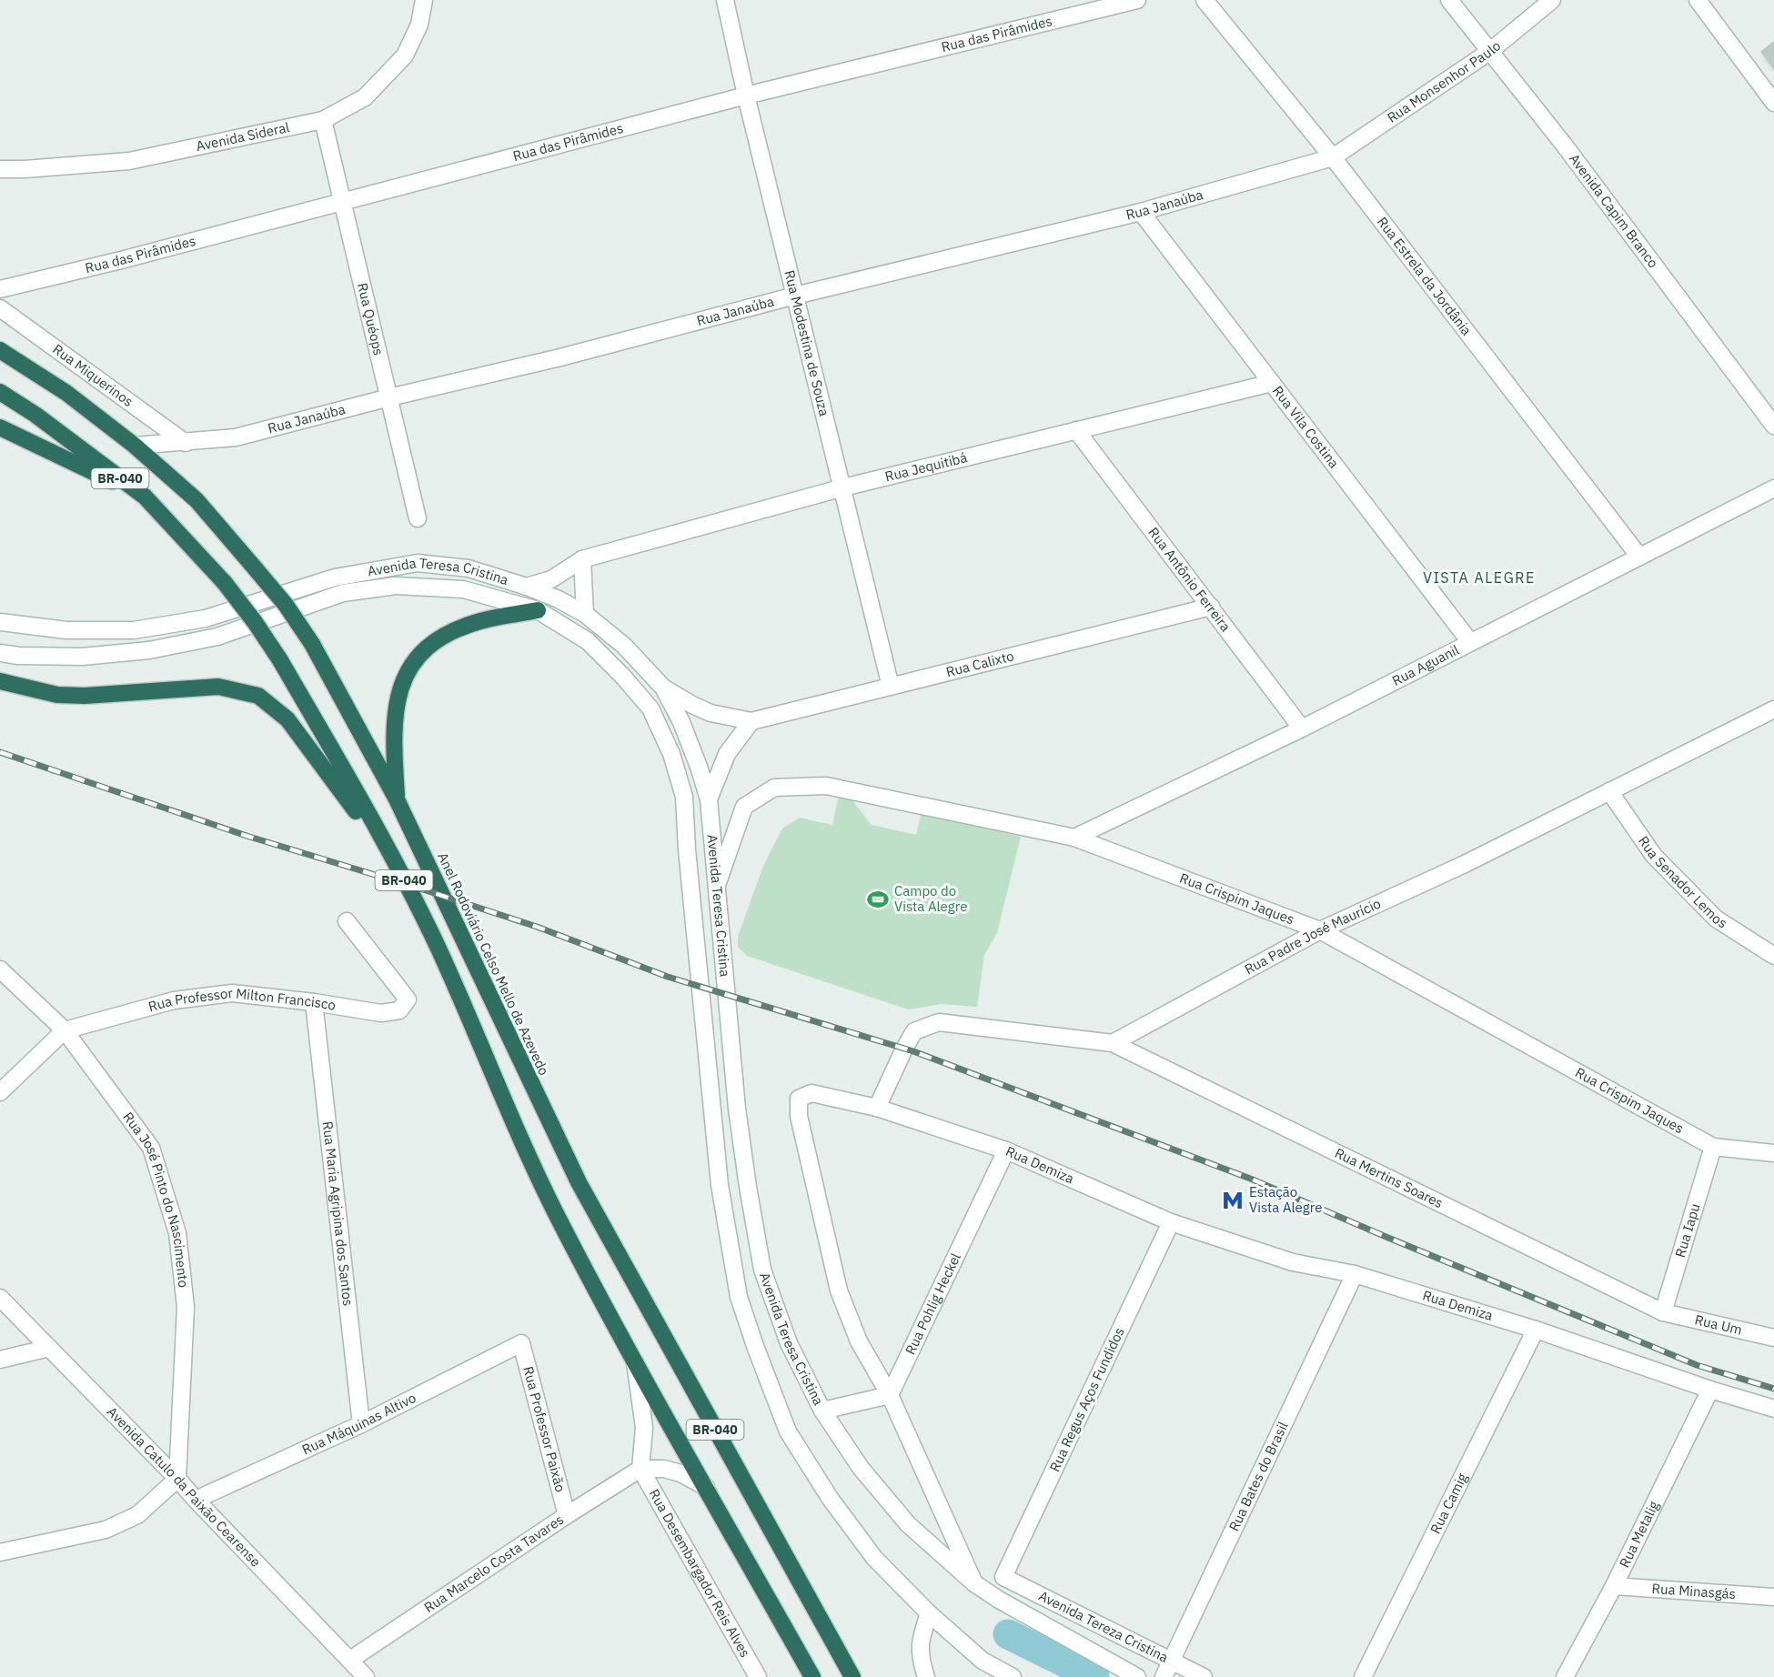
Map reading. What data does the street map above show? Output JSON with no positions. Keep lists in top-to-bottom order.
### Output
{
  "streets": {
    "highway": ["BR-040", "Anel Rodoviário Celso Mello de Azevedo"],
    "street": [
      "Rua das Pirâmides",
      "Rua Monsenhor Paulo",
      "Avenida Sideral",
      "Rua Janaúba",
      "Avenida Capim Branco",
      "Rua Estrela da Jordânia",
      "Rua Quéops",
      "Rua Modestina de Souza",
      "Rua Miquerinos",
      "Rua Vila Costina",
      "Rua Jequitibá",
      "Avenida Teresa Cristina",
      "Rua Antônio Ferreira",
      "Rua Calixto",
      "Rua Aguanil",
      "Rua Senador Lemos",
      "Rua Crispim Jaques",
      "Rua Padre José Maurício",
      "Rua Professor Milton Francisco",
      "Rua Demiza",
      "Rua Mertins Soares",
      "Rua José Pinto do Nascimento",
      "Rua Maria Agripina dos Santos",
      "Rua Iapu",
      "Rua Pohlig Heckel",
      "Rua Um",
      "Rua Regus Aços Fundidos",
      "Rua Máquinas Altivo",
      "Rua Professor Paixão",
      "Rua Bates do Brasil",
      "Avenida Catulo da Paixão Cearense",
      "Rua Camig",
      "Rua Metalig",
      "Rua Marcelo Costa Tavares",
      "Rua Desembargador Reis Alves",
      "Rua Minasgás",
      "Avenida Tereza Cristina"
    ]
  },
  "crossings": [
    ["Rua das Pirâmides", "Rua Quéops"],
    ["Rua das Pirâmides", "Rua Modestina de Souza"],
    ["Rua Monsenhor Paulo", "Rua Janaúba"],
    ["Rua Monsenhor Paulo", "Avenida Capim Branco"],
    ["Rua Monsenhor Paulo", "Rua Estrela da Jordânia"],
    ["Avenida Sideral", "Rua Quéops"],
    ["Rua Janaúba", "Rua Estrela da Jordânia"],
    ["Rua Janaúba", "Rua Quéops"],
    ["Rua Janaúba", "Rua Modestina de Souza"],
    ["Rua Janaúba", "Rua Miquerinos"],
    ["Rua Janaúba", "Rua Vila Costina"],
    ["Rua Janaúba", "Anel Rodoviário Celso Mello de Azevedo"],
    ["Rua Estrela da Jordânia", "Rua Aguanil"],
    ["Rua Modestina de Souza", "Rua Jequitibá"],
    ["Rua Modestina de Souza", "Rua Calixto"],
    ["Rua Vila Costina", "Rua Jequitibá"],
    ["Rua Vila Costina", "Rua Aguanil"],
    ["Rua Jequitibá", "Avenida Teresa Cristina"],
    ["Rua Jequitibá", "Rua Antônio Ferreira"],
    ["Avenida Teresa Cristina", "Rua Calixto"],
    ["Avenida Teresa Cristina", "Rua Crispim Jaques"],
    ["Avenida Teresa Cristina", "Rua Demiza"],
    ["Rua Antônio Ferreira", "Rua Calixto"],
    ["Rua Antônio Ferreira", "Rua Aguanil"],
    ["Rua Aguanil", "Rua Crispim Jaques"],
    ["Rua Senador Lemos", "Rua Padre José Maurício"],
    ["Rua Crispim Jaques", "Rua Padre José Maurício"],
    ["Rua Crispim Jaques", "Rua Iapu"],
    ["Rua Padre José Maurício", "Rua Mertins Soares"],
    ["Rua Professor Milton Francisco", "Rua José Pinto do Nascimento"],
    ["Rua Professor Milton Francisco", "Rua Maria Agripina dos Santos"],
    ["Rua Demiza", "Rua Pohlig Heckel"],
    ["Rua Demiza", "Rua Regus Aços Fundidos"],
    ["Rua Demiza", "Rua Bates do Brasil"],
    ["Rua Demiza", "Rua Camig"],
    ["Rua Demiza", "Rua Metalig"],
    ["Rua Mertins Soares", "Rua Iapu"],
    ["Rua Mertins Soares", "Rua Um"],
    ["Rua José Pinto do Nascimento", "Avenida Catulo da Paixão Cearense"],
    ["Rua Maria Agripina dos Santos", "Rua Máquinas Altivo"],
    ["Rua Iapu", "Rua Um"],
    ["Rua Regus Aços Fundidos", "Avenida Tereza Cristina"],
    ["Rua Máquinas Altivo", "Rua Professor Paixão"],
    ["Rua Máquinas Altivo", "Avenida Catulo da Paixão Cearense"],
    ["Rua Professor Paixão", "Rua Marcelo Costa Tavares"],
    ["Rua Bates do Brasil", "Avenida Tereza Cristina"],
    ["Avenida Catulo da Paixão Cearense", "Rua Marcelo Costa Tavares"],
    ["Rua Metalig", "Rua Minasgás"],
    ["Rua Marcelo Costa Tavares", "Rua Desembargador Reis Alves"]
  ],
  "districts": ["VISTA ALEGRE"],
  "places": {
    "sports": ["Campo do Vista Alegre"],
    "metro station": ["Estação Vista Alegre"]
  }
}
